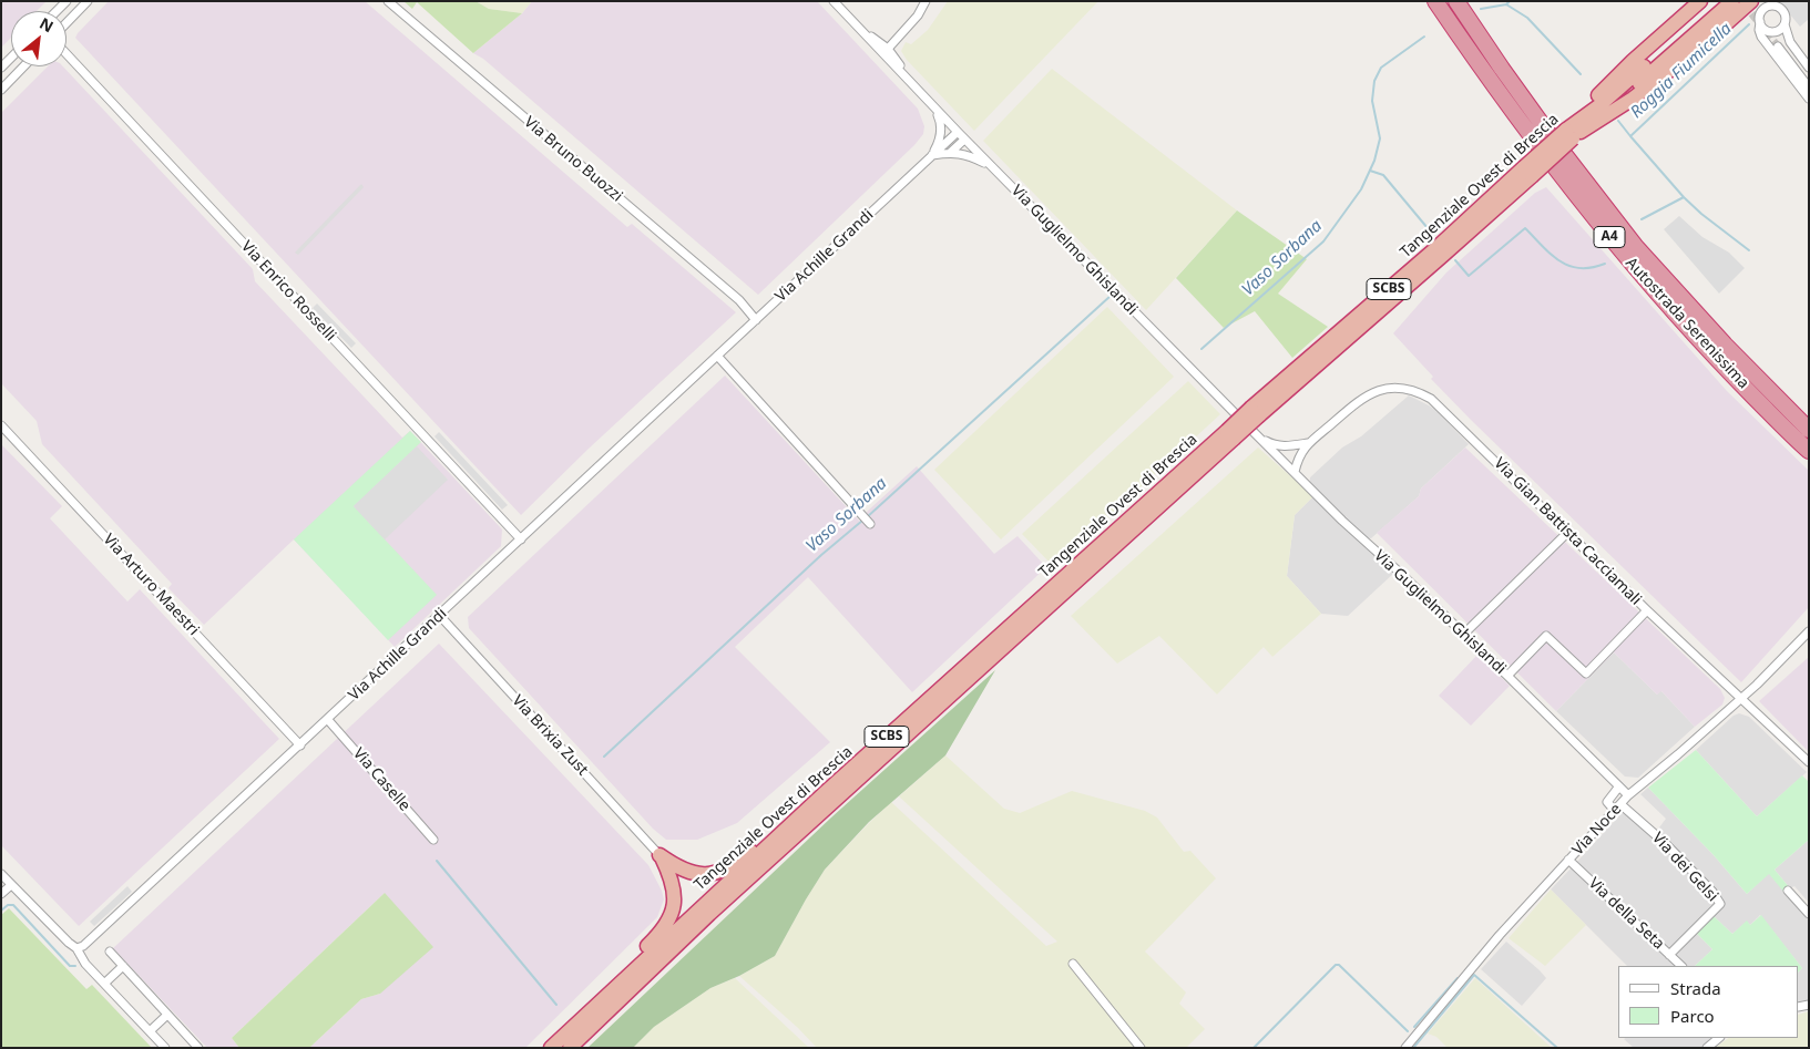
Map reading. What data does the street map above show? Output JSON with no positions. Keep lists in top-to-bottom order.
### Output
{
  "streets": {
    "highway": [
      "Tangenziale Ovest di Brescia",
      "A4",
      "SCBS",
      "Autostrada Serenissima"
    ],
    "street": [
      "Via Bruno Buozzi",
      "Via Guglielmo Ghislandi",
      "Via Achille Grandi",
      "Via Enrico Rosselli",
      "Via Gian Battista Cacciamali",
      "Via Arturo Maestri",
      "Via Brixia Zust",
      "Via Caselle",
      "Via Noce",
      "Via dei Gelsi",
      "Via della Seta"
    ]
  },
  "crossings": [
    ["Via Bruno Buozzi", "Via Achille Grandi"],
    ["Via Guglielmo Ghislandi", "Via Achille Grandi"],
    ["Via Guglielmo Ghislandi", "Via Gian Battista Cacciamali"],
    ["Via Guglielmo Ghislandi", "Via Noce"],
    ["Via Achille Grandi", "Via Enrico Rosselli"],
    ["Via Achille Grandi", "Via Arturo Maestri"],
    ["Via Achille Grandi", "Via Brixia Zust"],
    ["Via Achille Grandi", "Via Caselle"],
    ["Via Gian Battista Cacciamali", "Via Noce"],
    ["Via Noce", "Via dei Gelsi"],
    ["Via Noce", "Via della Seta"],
    ["Via dei Gelsi", "Via della Seta"]
  ],
  "water": ["Roggia Fiumicella", "Vaso Sorbana"],
  "legend": ["Strada", "Parco"],
  "north": "top right"
}
